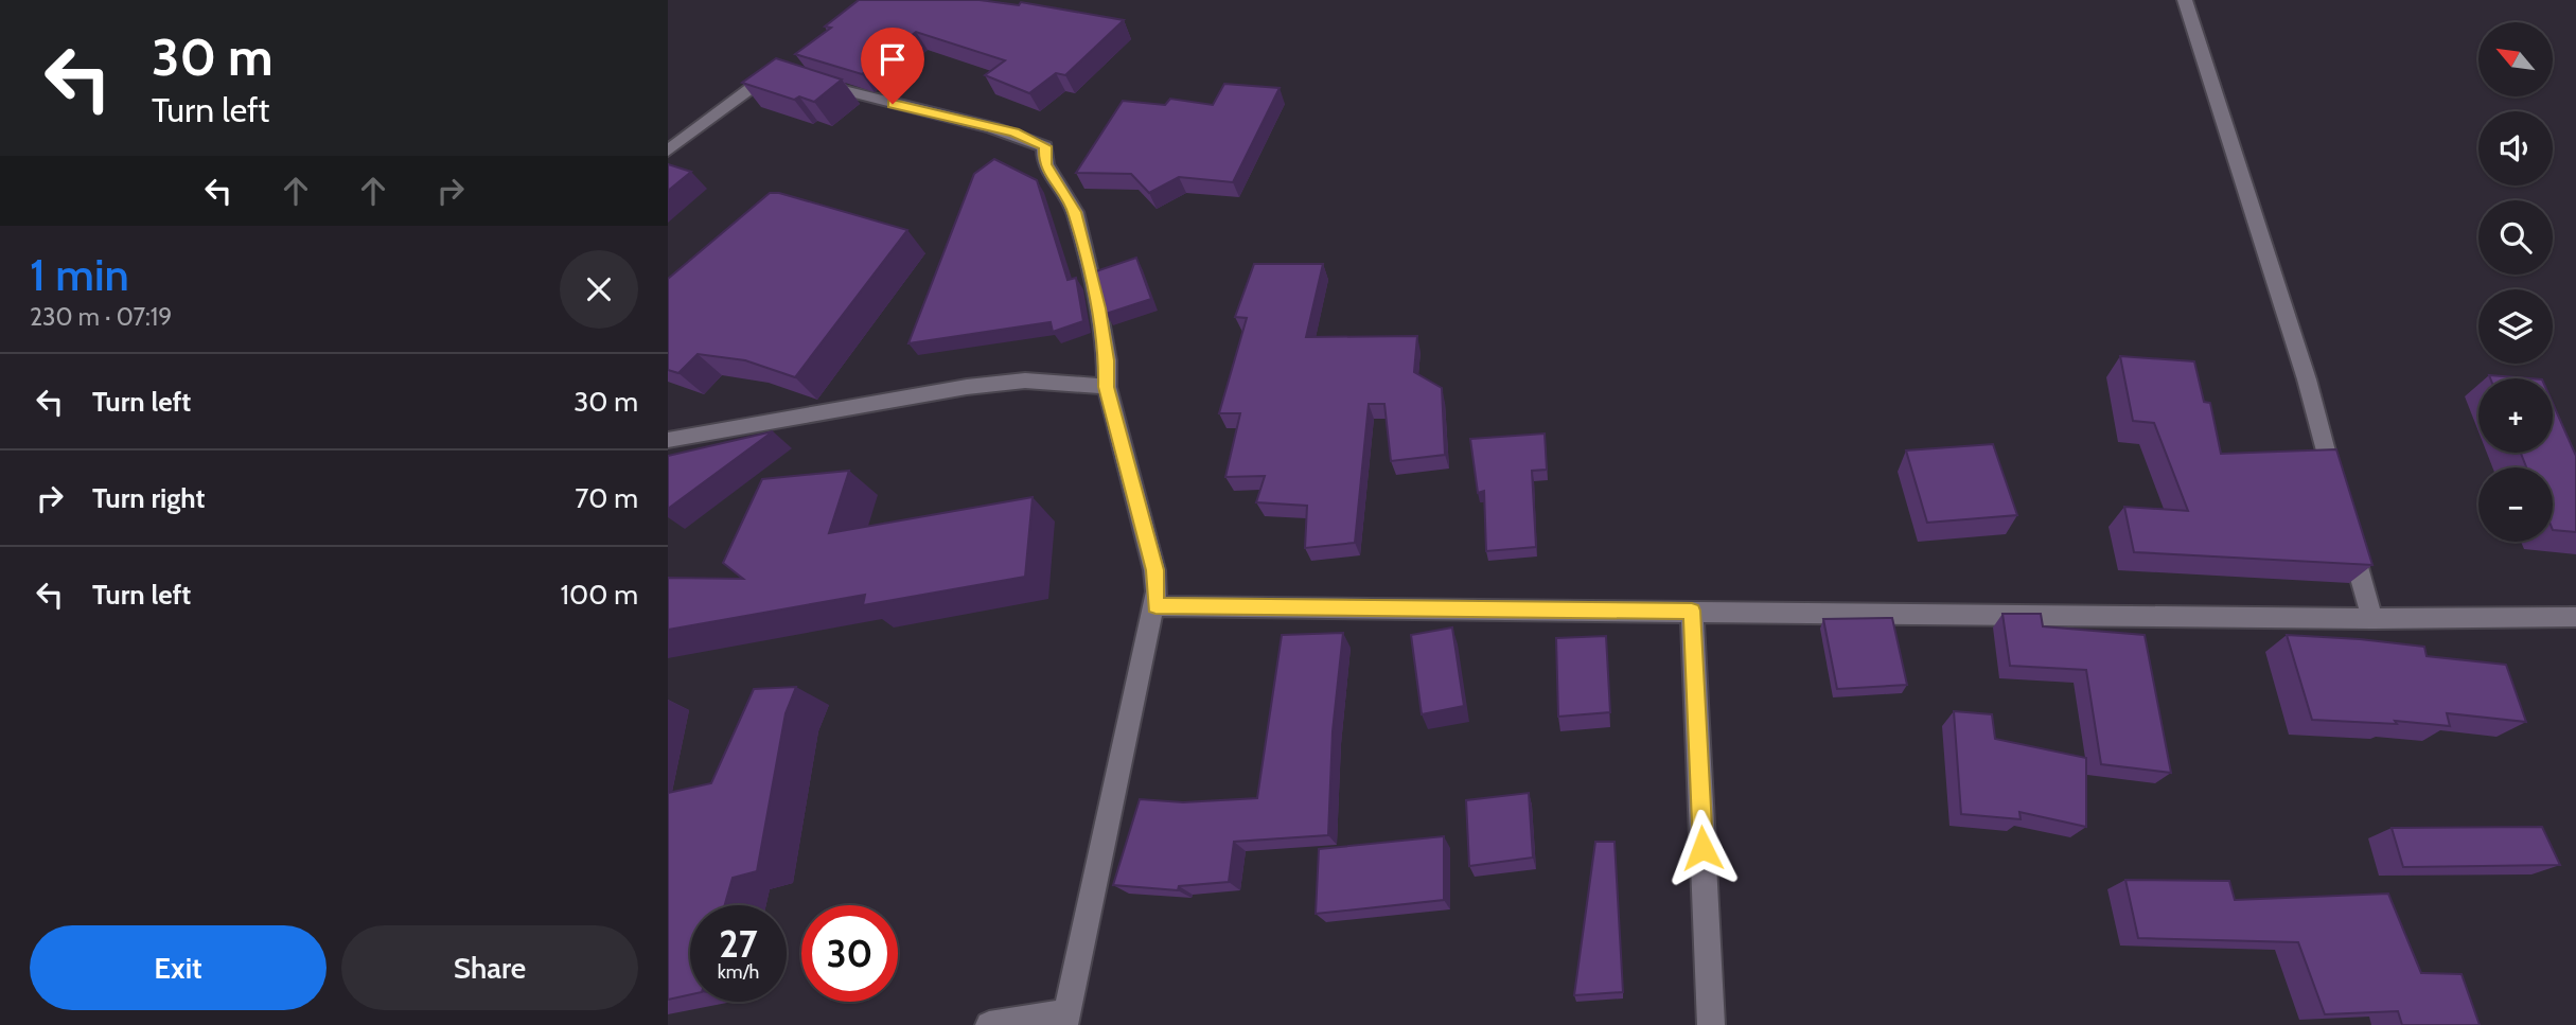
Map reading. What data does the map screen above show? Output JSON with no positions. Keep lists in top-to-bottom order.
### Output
{
  "north": "top left",
  "page": {
    "turn": ["30 m", "Turn left"],
    "map_buttons": ["+", "−"],
    "heading": ["1 min", "230 m · 07:19"],
    "list": [
      {
        "name": "Turn left",
        "value": "30 m"
      },
      {
        "name": "Turn right",
        "value": "70 m"
      },
      {
        "name": "Turn left",
        "value": "100 m"
      }
    ],
    "speed": "27 km/h",
    "limit": "30",
    "buttons": ["Exit", "Share"]
  }
}
